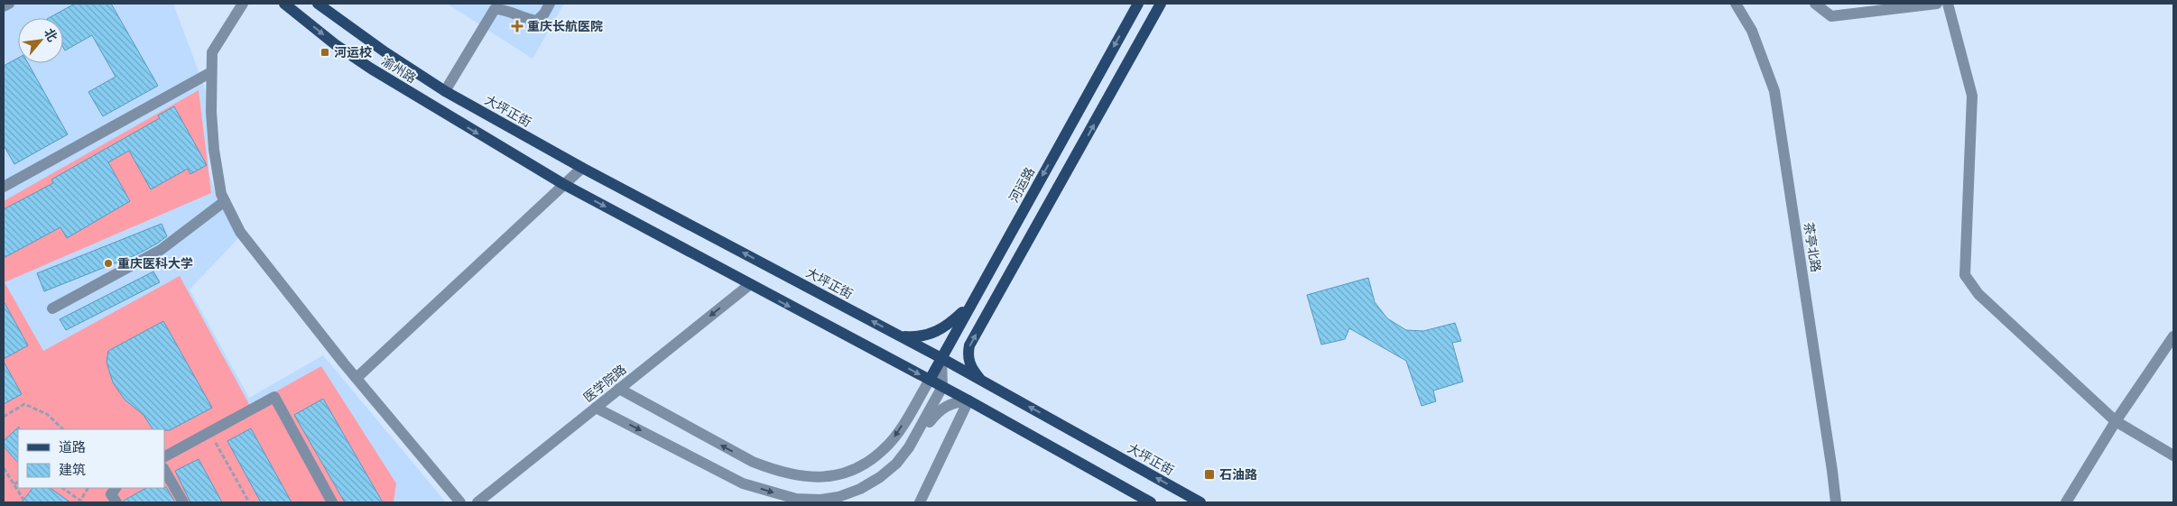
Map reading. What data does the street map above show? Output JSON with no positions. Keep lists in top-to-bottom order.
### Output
{
  "streets": {
    "main road": ["渝州路", "大坪正街", "河运路"],
    "street": ["茶亭北路", "医学院路"]
  },
  "crossings": [
    ["渝州路", "大坪正街"],
    ["大坪正街", "河运路"]
  ],
  "one_way": ["医学院路"],
  "places": {
    "health": ["重庆长航医院"],
    "transit": ["河运校", "石油路"],
    "other": ["重庆医科大学"]
  },
  "legend": ["道路", "建筑"],
  "north": "top right"
}
